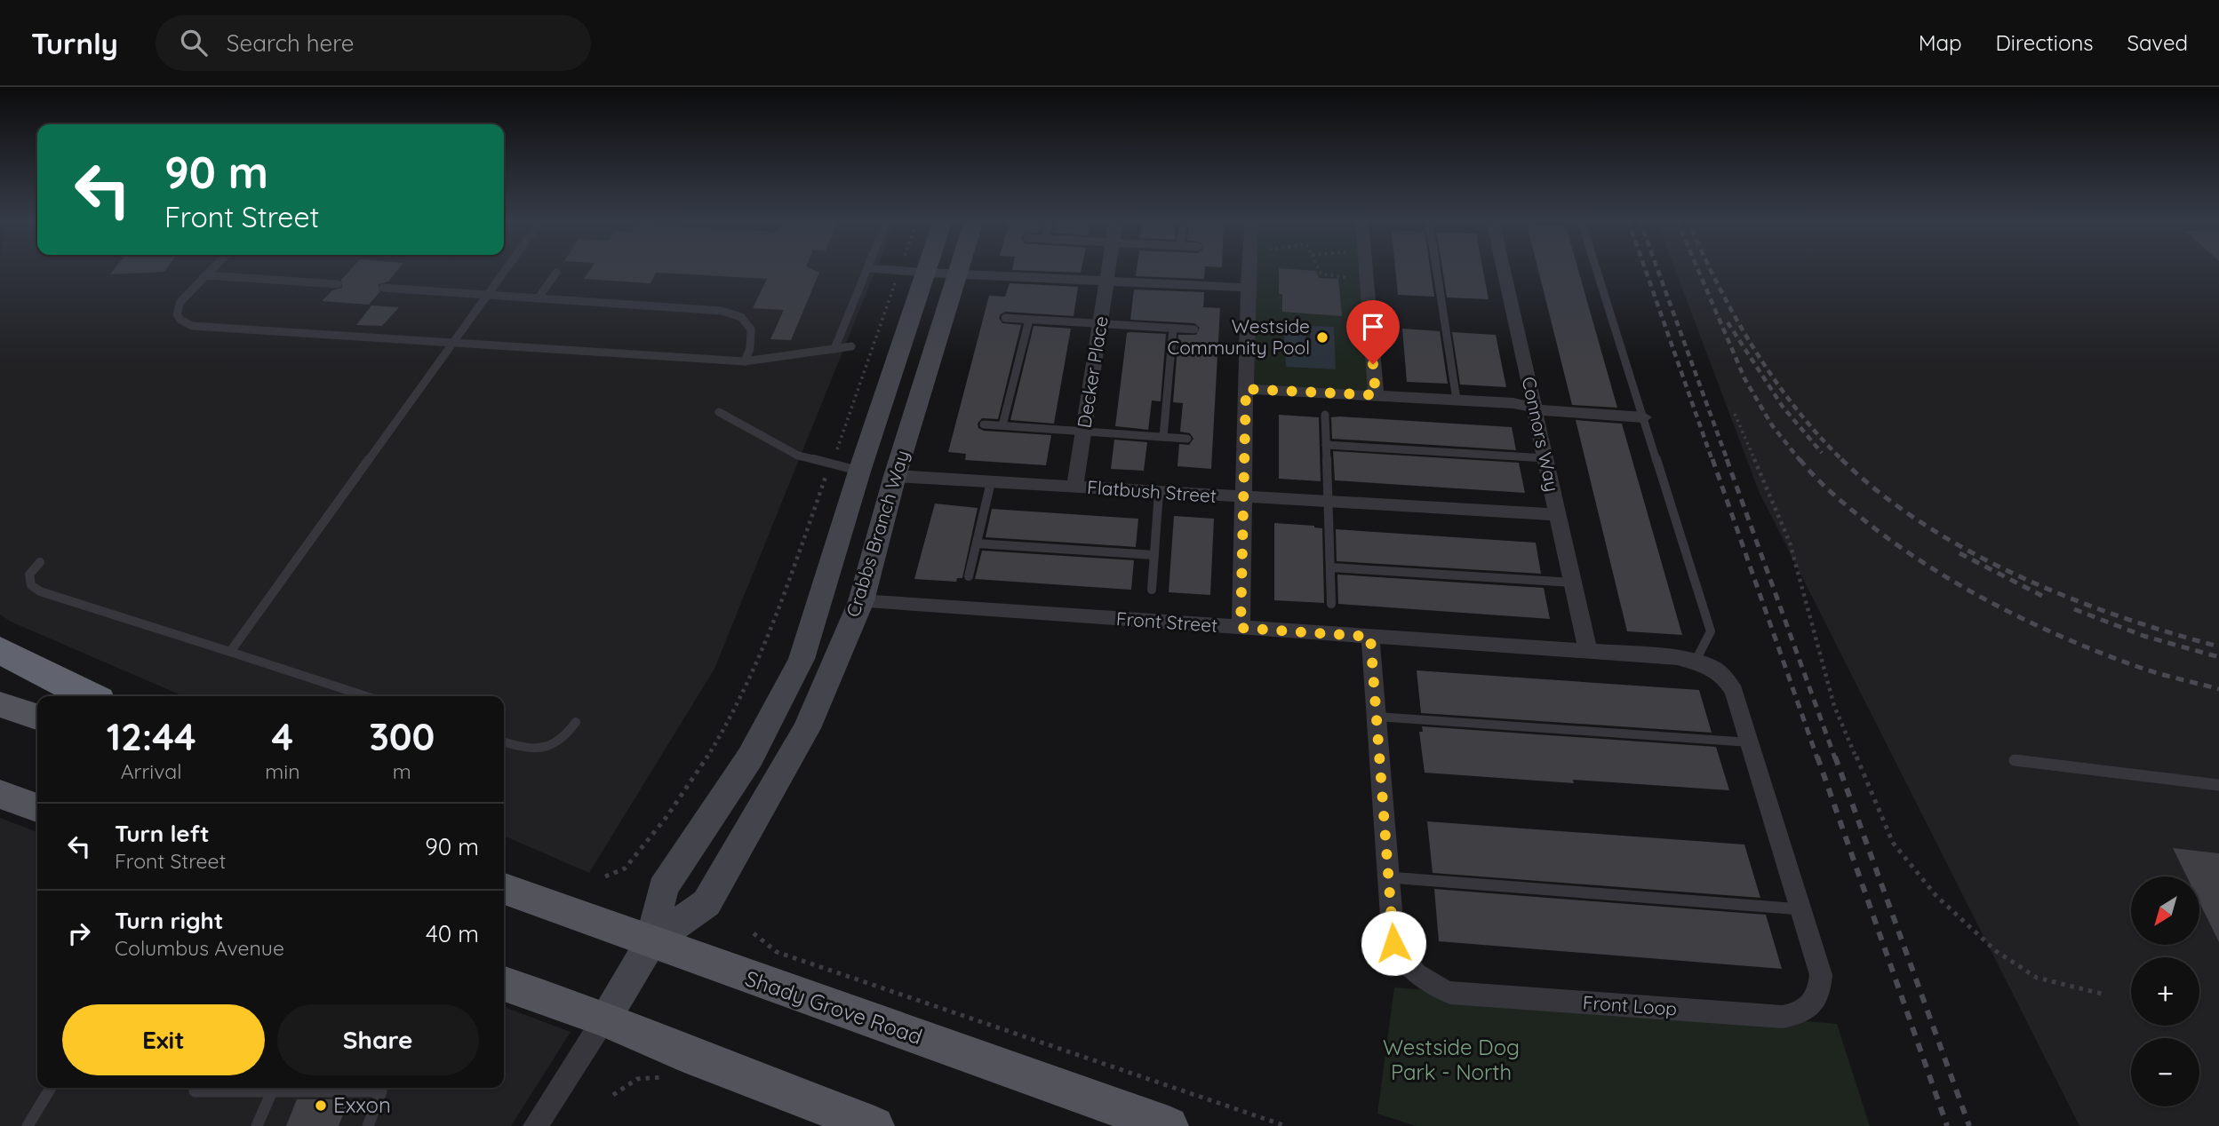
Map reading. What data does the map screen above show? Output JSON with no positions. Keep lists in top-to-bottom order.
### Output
{
  "streets": {
    "main road": ["Crabbs Branch Way", "Shady Grove Road"],
    "street": [
      "Decker Place",
      "Connors Way",
      "Flatbush Street",
      "Front Street",
      "Front Loop"
    ]
  },
  "crossings": [
    ["Decker Place", "Flatbush Street"],
    ["Connors Way", "Flatbush Street"],
    ["Connors Way", "Front Street"],
    ["Flatbush Street", "Crabbs Branch Way"],
    ["Crabbs Branch Way", "Front Street"],
    ["Crabbs Branch Way", "Shady Grove Road"],
    ["Front Street", "Front Loop"]
  ],
  "parks": ["Westside Dog Park - North"],
  "places": ["Westside Community Pool", "Exxon"],
  "north": "bottom left",
  "page": {
    "header": "Turnly",
    "search": "Search here",
    "nav": ["Map", "Directions", "Saved"],
    "turn": ["90 m", "Front Street"],
    "eta": [
      "12:44",
      "Arrival",
      "4",
      "min",
      "300",
      "m"
    ],
    "list": [
      {
        "name": "Turn left",
        "note": "Front Street",
        "value": "90 m"
      },
      {
        "name": "Turn right",
        "note": "Columbus Avenue",
        "value": "40 m"
      }
    ],
    "map_buttons": ["+", "−"],
    "buttons": ["Exit", "Share"]
  }
}
